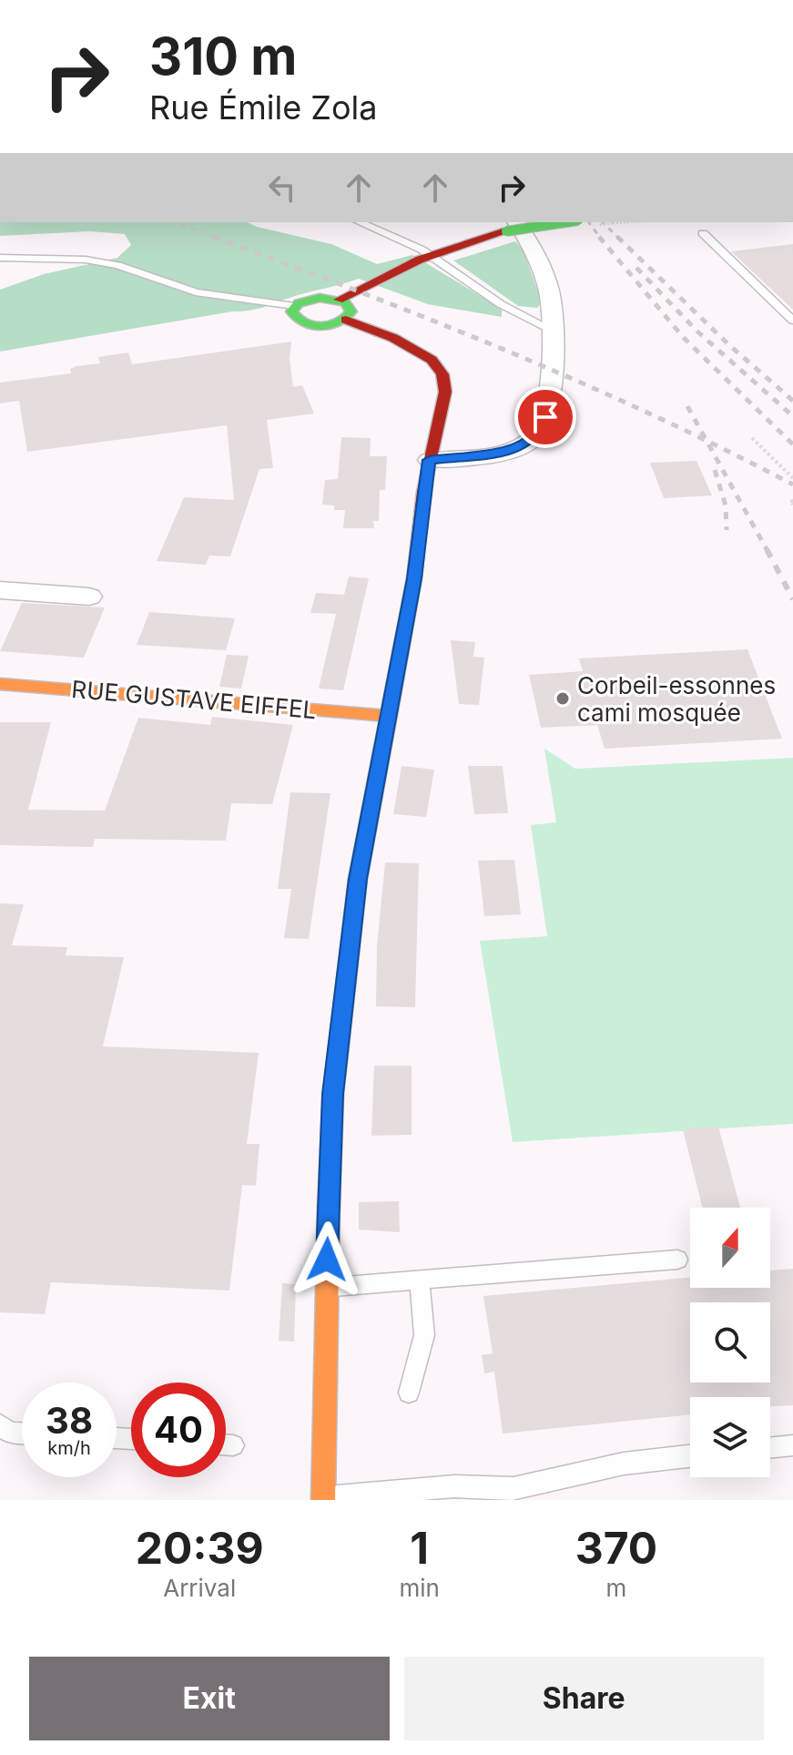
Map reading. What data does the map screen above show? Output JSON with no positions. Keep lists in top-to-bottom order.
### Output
{
  "streets": {
    "street": ["RUE GUSTAVE EIFFEL"]
  },
  "places": ["Corbeil-essonnes cami mosquée"],
  "north": "top",
  "page": {
    "turn": ["310 m", "Rue Émile Zola"],
    "speed": "38 km/h",
    "limit": "40",
    "eta": [
      "20:39",
      "Arrival",
      "1",
      "min",
      "370",
      "m"
    ],
    "buttons": ["Exit", "Share"]
  }
}
